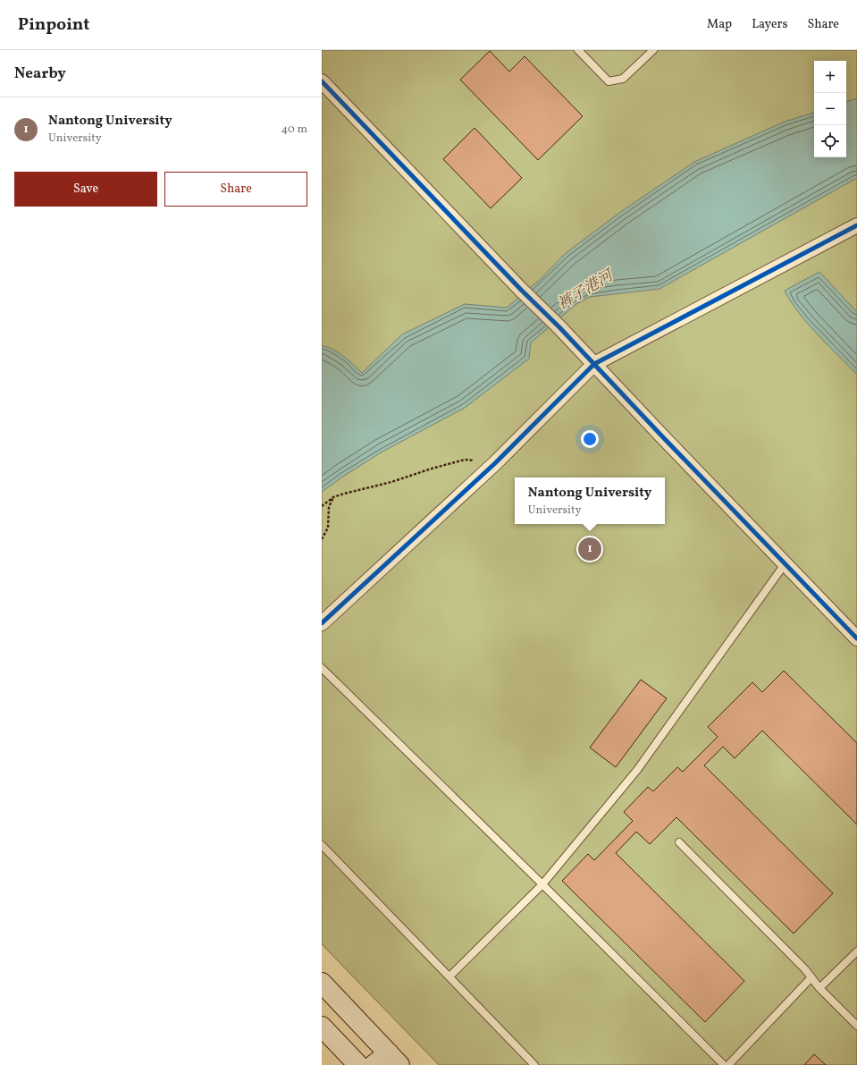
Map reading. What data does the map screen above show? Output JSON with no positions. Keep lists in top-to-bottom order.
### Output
{
  "water": ["裤子港河"],
  "page": {
    "header": "Pinpoint",
    "nav": ["Map", "Layers", "Share"],
    "heading": "Nearby",
    "map_buttons": ["+", "−"],
    "list": [
      {
        "mark": "1",
        "name": "Nantong University",
        "note": "University",
        "value": "40 m"
      }
    ],
    "buttons": ["Save", "Share"],
    "popup": ["Nantong University", "University"],
    "pins": "1"
  }
}
